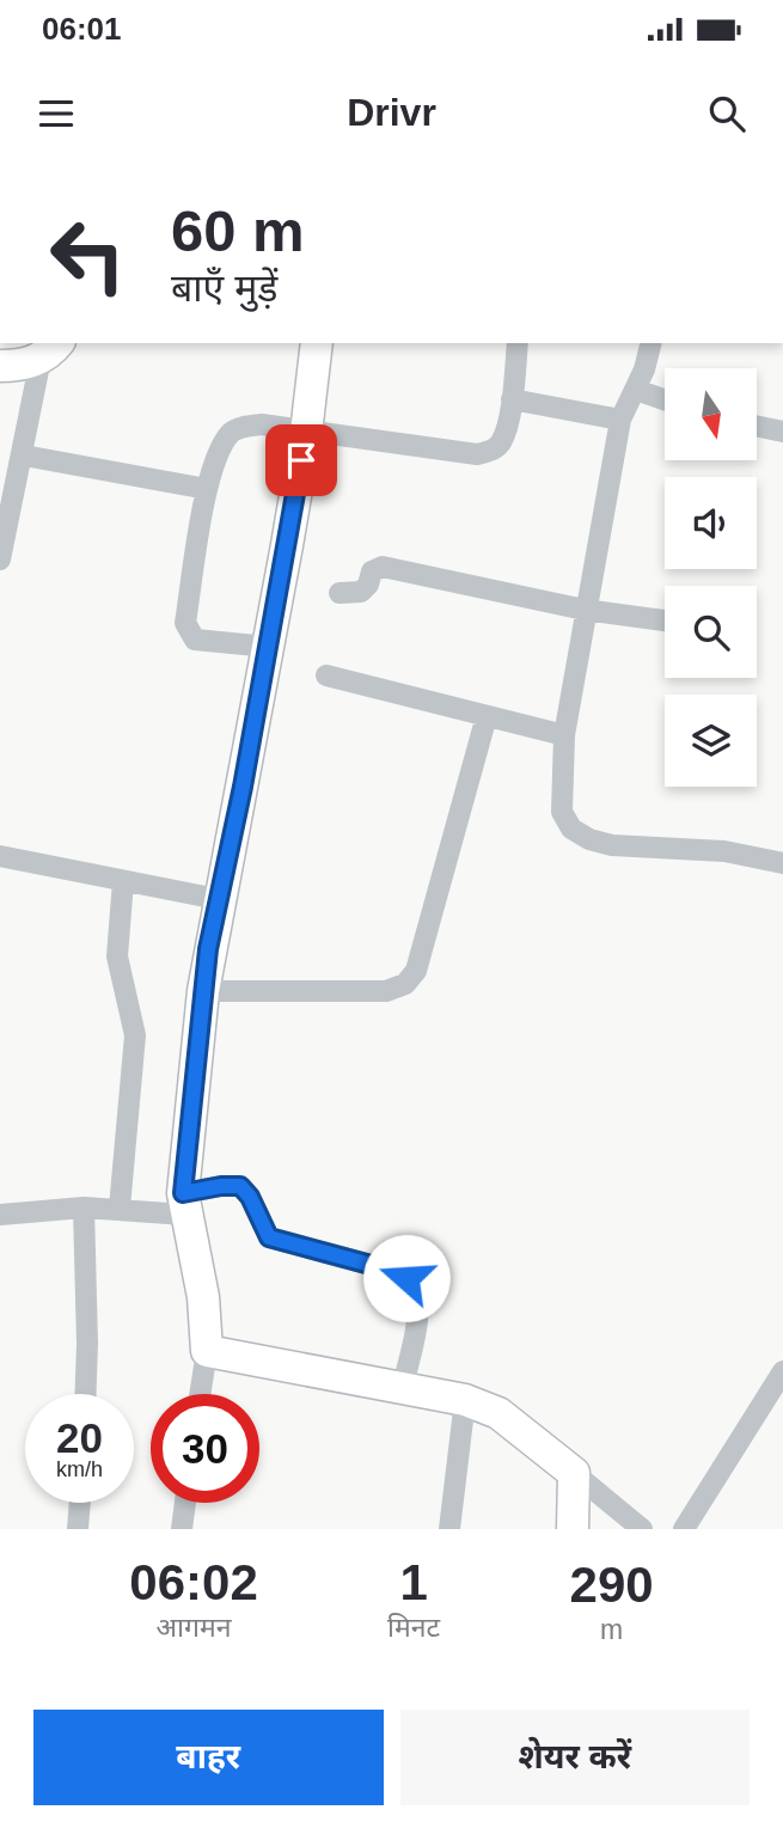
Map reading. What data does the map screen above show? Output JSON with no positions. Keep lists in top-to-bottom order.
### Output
{
  "north": "bottom",
  "page": {
    "status": "06:01",
    "header": "Drivr",
    "turn": ["60 m", "बाएँ मुड़ें"],
    "speed": "20 km/h",
    "limit": "30",
    "eta": [
      "06:02",
      "आगमन",
      "1",
      "मिनट",
      "290",
      "m"
    ],
    "buttons": ["बाहर", "शेयर करें"]
  }
}
